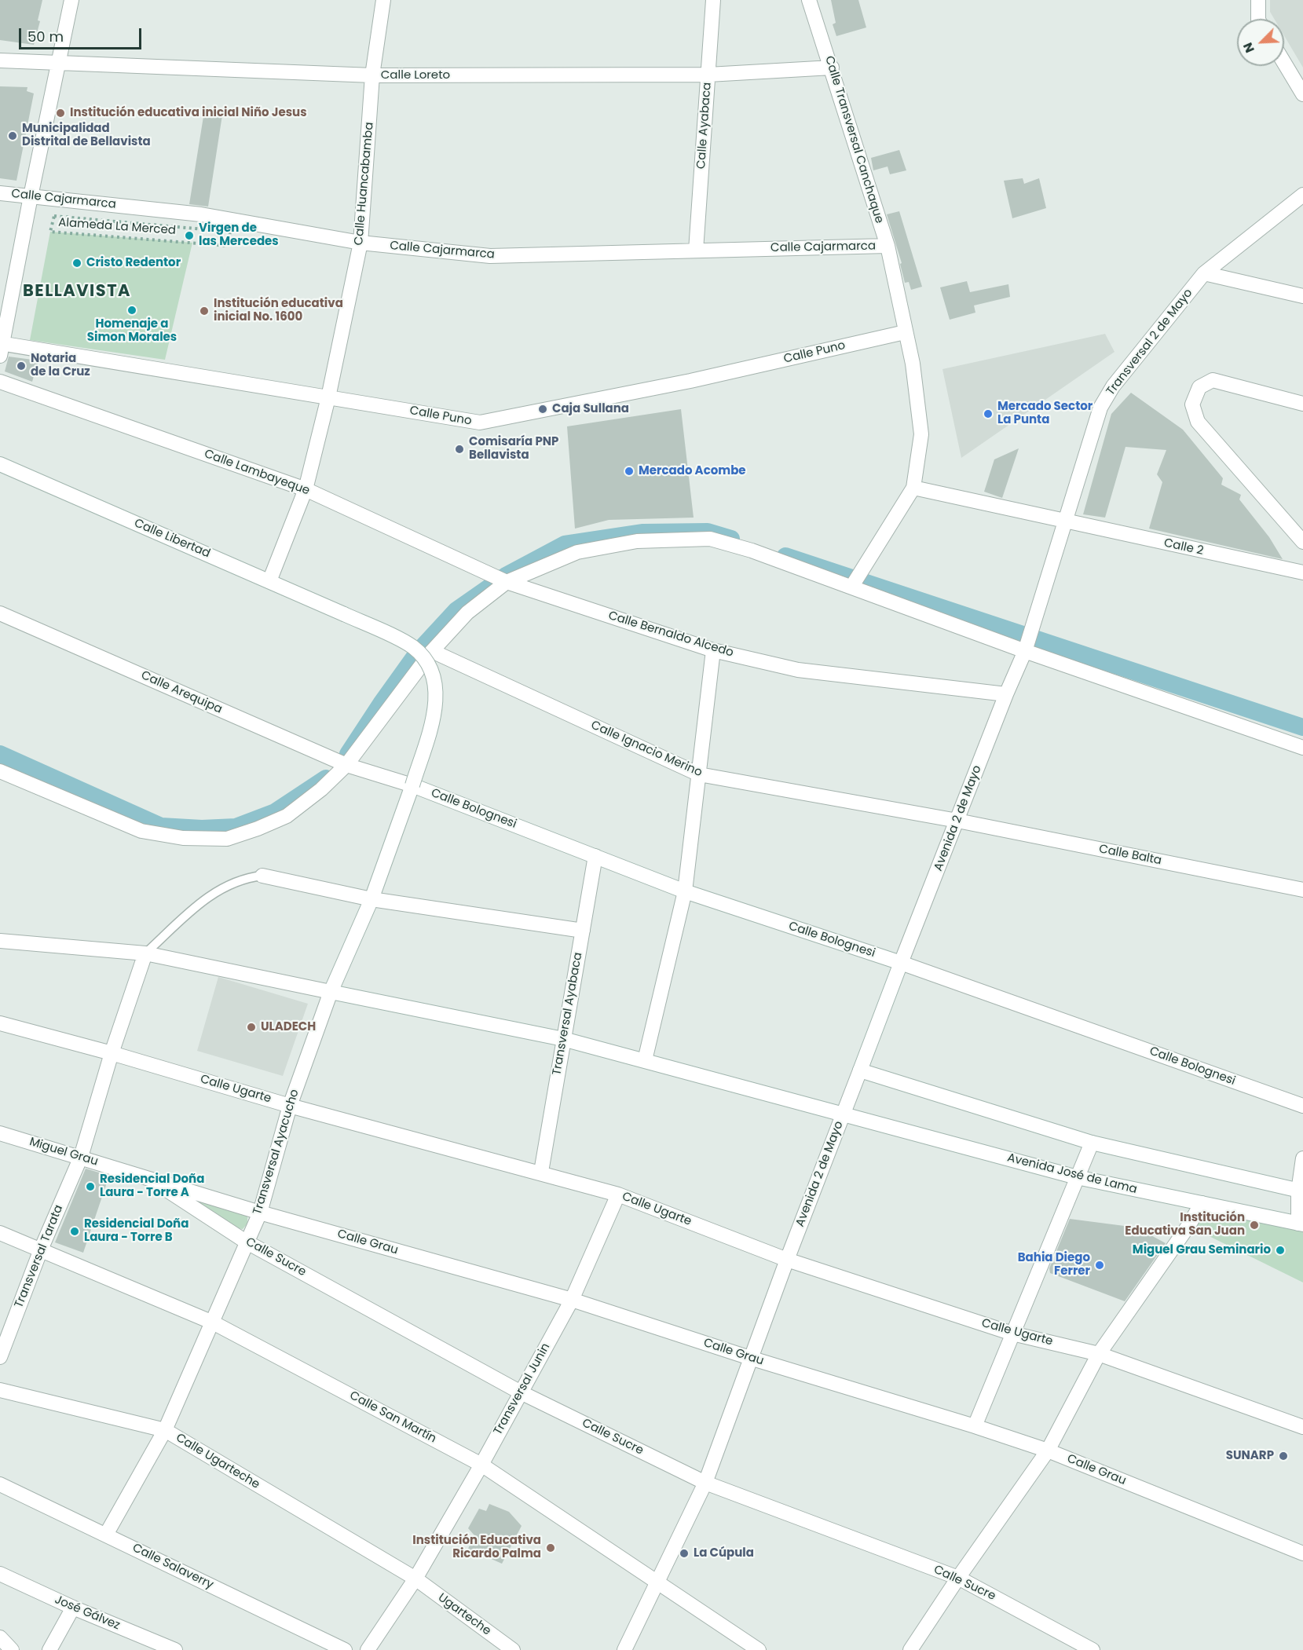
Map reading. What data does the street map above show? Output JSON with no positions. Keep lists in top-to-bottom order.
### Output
{
  "streets": {
    "street": [
      "Calle Loreto",
      "Calle Ayabaca",
      "Calle Transversal Canchaque",
      "Calle Huancabamba",
      "Calle Cajarmarca",
      "Transversal 2 de Mayo",
      "Calle Puno",
      "Calle Lambayeque",
      "Calle Libertad",
      "Calle 2",
      "Calle Bernaldo Alcedo",
      "Calle Arequipa",
      "Calle Ignacio Merino",
      "Calle Bolognesi",
      "Avenida 2 de Mayo",
      "Calle Balta",
      "Transversal Ayabaca",
      "Calle Ugarte",
      "Miguel Grau",
      "Transversal Ayacucho",
      "Avenida José de Lama",
      "Calle Grau",
      "Transversal Tarata",
      "Calle Sucre",
      "Transversal Junin",
      "Calle San Martín",
      "Calle Ugarteche",
      "Calle Salaverry",
      "José Gálvez",
      "Ugarteche"
    ],
    "path": ["Alameda La Merced"]
  },
  "crossings": [
    ["Calle Loreto", "Calle Ayabaca"],
    ["Calle Loreto", "Calle Transversal Canchaque"],
    ["Calle Loreto", "Calle Huancabamba"],
    ["Calle Ayabaca", "Calle Cajarmarca"],
    ["Calle Transversal Canchaque", "Calle Cajarmarca"],
    ["Calle Transversal Canchaque", "Calle Puno"],
    ["Calle Transversal Canchaque", "Calle 2"],
    ["Calle Huancabamba", "Calle Cajarmarca"],
    ["Calle Huancabamba", "Calle Puno"],
    ["Calle Huancabamba", "Calle Lambayeque"],
    ["Calle Huancabamba", "Calle Libertad"],
    ["Transversal 2 de Mayo", "Calle 2"],
    ["Transversal 2 de Mayo", "Calle Bernaldo Alcedo"],
    ["Transversal 2 de Mayo", "Avenida 2 de Mayo"],
    ["Calle Lambayeque", "Calle Bernaldo Alcedo"],
    ["Calle Libertad", "Calle Bolognesi"],
    ["Calle Libertad", "Transversal Ayacucho"],
    ["Calle Bernaldo Alcedo", "Avenida 2 de Mayo"],
    ["Calle Arequipa", "Calle Bolognesi"],
    ["Calle Ignacio Merino", "Avenida 2 de Mayo"],
    ["Calle Ignacio Merino", "Calle Balta"],
    ["Calle Bolognesi", "Avenida 2 de Mayo"],
    ["Calle Bolognesi", "Transversal Ayabaca"],
    ["Calle Bolognesi", "Transversal Ayacucho"],
    ["Avenida 2 de Mayo", "Calle Balta"],
    ["Avenida 2 de Mayo", "Calle Ugarte"],
    ["Avenida 2 de Mayo", "Avenida José de Lama"],
    ["Avenida 2 de Mayo", "Calle Grau"],
    ["Avenida 2 de Mayo", "Calle Sucre"],
    ["Avenida 2 de Mayo", "Calle San Martín"],
    ["Transversal Ayabaca", "Calle Ugarte"],
    ["Transversal Ayabaca", "Avenida José de Lama"],
    ["Calle Ugarte", "Transversal Ayacucho"],
    ["Calle Ugarte", "Transversal Tarata"],
    ["Calle Ugarte", "Transversal Junin"],
    ["Miguel Grau", "Calle Grau"],
    ["Miguel Grau", "Transversal Tarata"],
    ["Miguel Grau", "Calle Sucre"],
    ["Transversal Ayacucho", "Avenida José de Lama"],
    ["Transversal Ayacucho", "Calle Grau"],
    ["Transversal Ayacucho", "Calle Sucre"],
    ["Transversal Ayacucho", "Calle San Martín"],
    ["Transversal Ayacucho", "Calle Ugarteche"],
    ["Transversal Ayacucho", "Calle Salaverry"],
    ["Avenida José de Lama", "Transversal Tarata"],
    ["Calle Grau", "Calle Sucre"],
    ["Calle Grau", "Transversal Junin"],
    ["Transversal Tarata", "Calle San Martín"],
    ["Calle Sucre", "Transversal Junin"],
    ["Transversal Junin", "Calle San Martín"],
    ["Transversal Junin", "Calle Ugarteche"],
    ["Transversal Junin", "Ugarteche"],
    ["Calle Ugarteche", "Ugarteche"]
  ],
  "districts": ["BELLAVISTA"],
  "places": [
    "Institución educativa inicial Niño Jesus",
    "Municipalidad Distrital de Bellavista",
    "Virgen de las Mercedes",
    "Cristo Redentor",
    "Homenaje a Simon Morales",
    "Institución educativa inicial No. 1600",
    "Notaria de la Cruz",
    "Caja Sullana",
    "Mercado Sector La Punta",
    "Comisaría PNP Bellavista",
    "Mercado Acombe",
    "ULADECH",
    "Residencial Doña Laura - Torre A",
    "Institución Educativa San Juan",
    "Residencial Doña Laura - Torre B",
    "Miguel Grau Seminario",
    "Bahia Diego Ferrer",
    "SUNARP",
    "Institución Educativa Ricardo Palma",
    "La Cúpula"
  ],
  "scale_bar": "50 m",
  "north": "bottom left"
}
